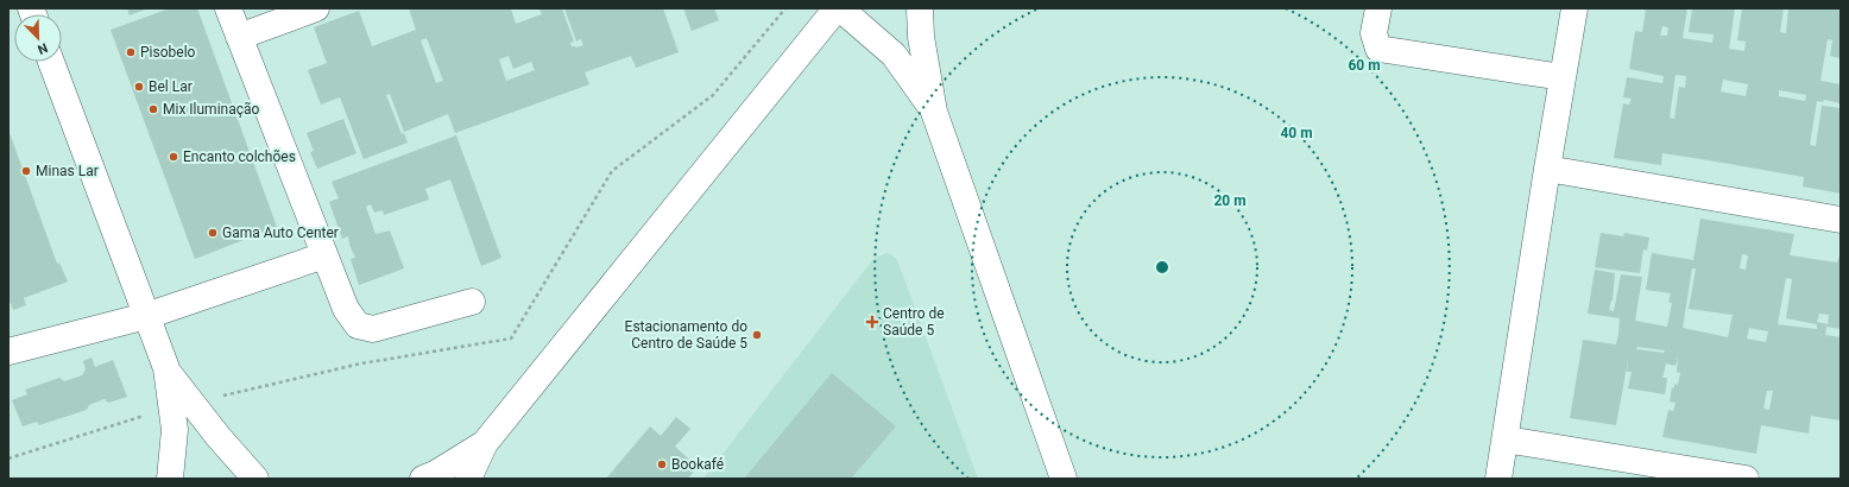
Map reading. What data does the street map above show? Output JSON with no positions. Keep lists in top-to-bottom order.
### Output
{
  "places": {
    "other": [
      "Pisobelo",
      "Bel Lar",
      "Mix Iluminação",
      "Encanto colchões",
      "Minas Lar",
      "Gama Auto Center",
      "Estacionamento do Centro de Saúde 5",
      "Bookafé"
    ],
    "health": ["Centro de Saúde 5"]
  },
  "north": "bottom right",
  "rings": ["60 m", "40 m", "20 m"]
}
